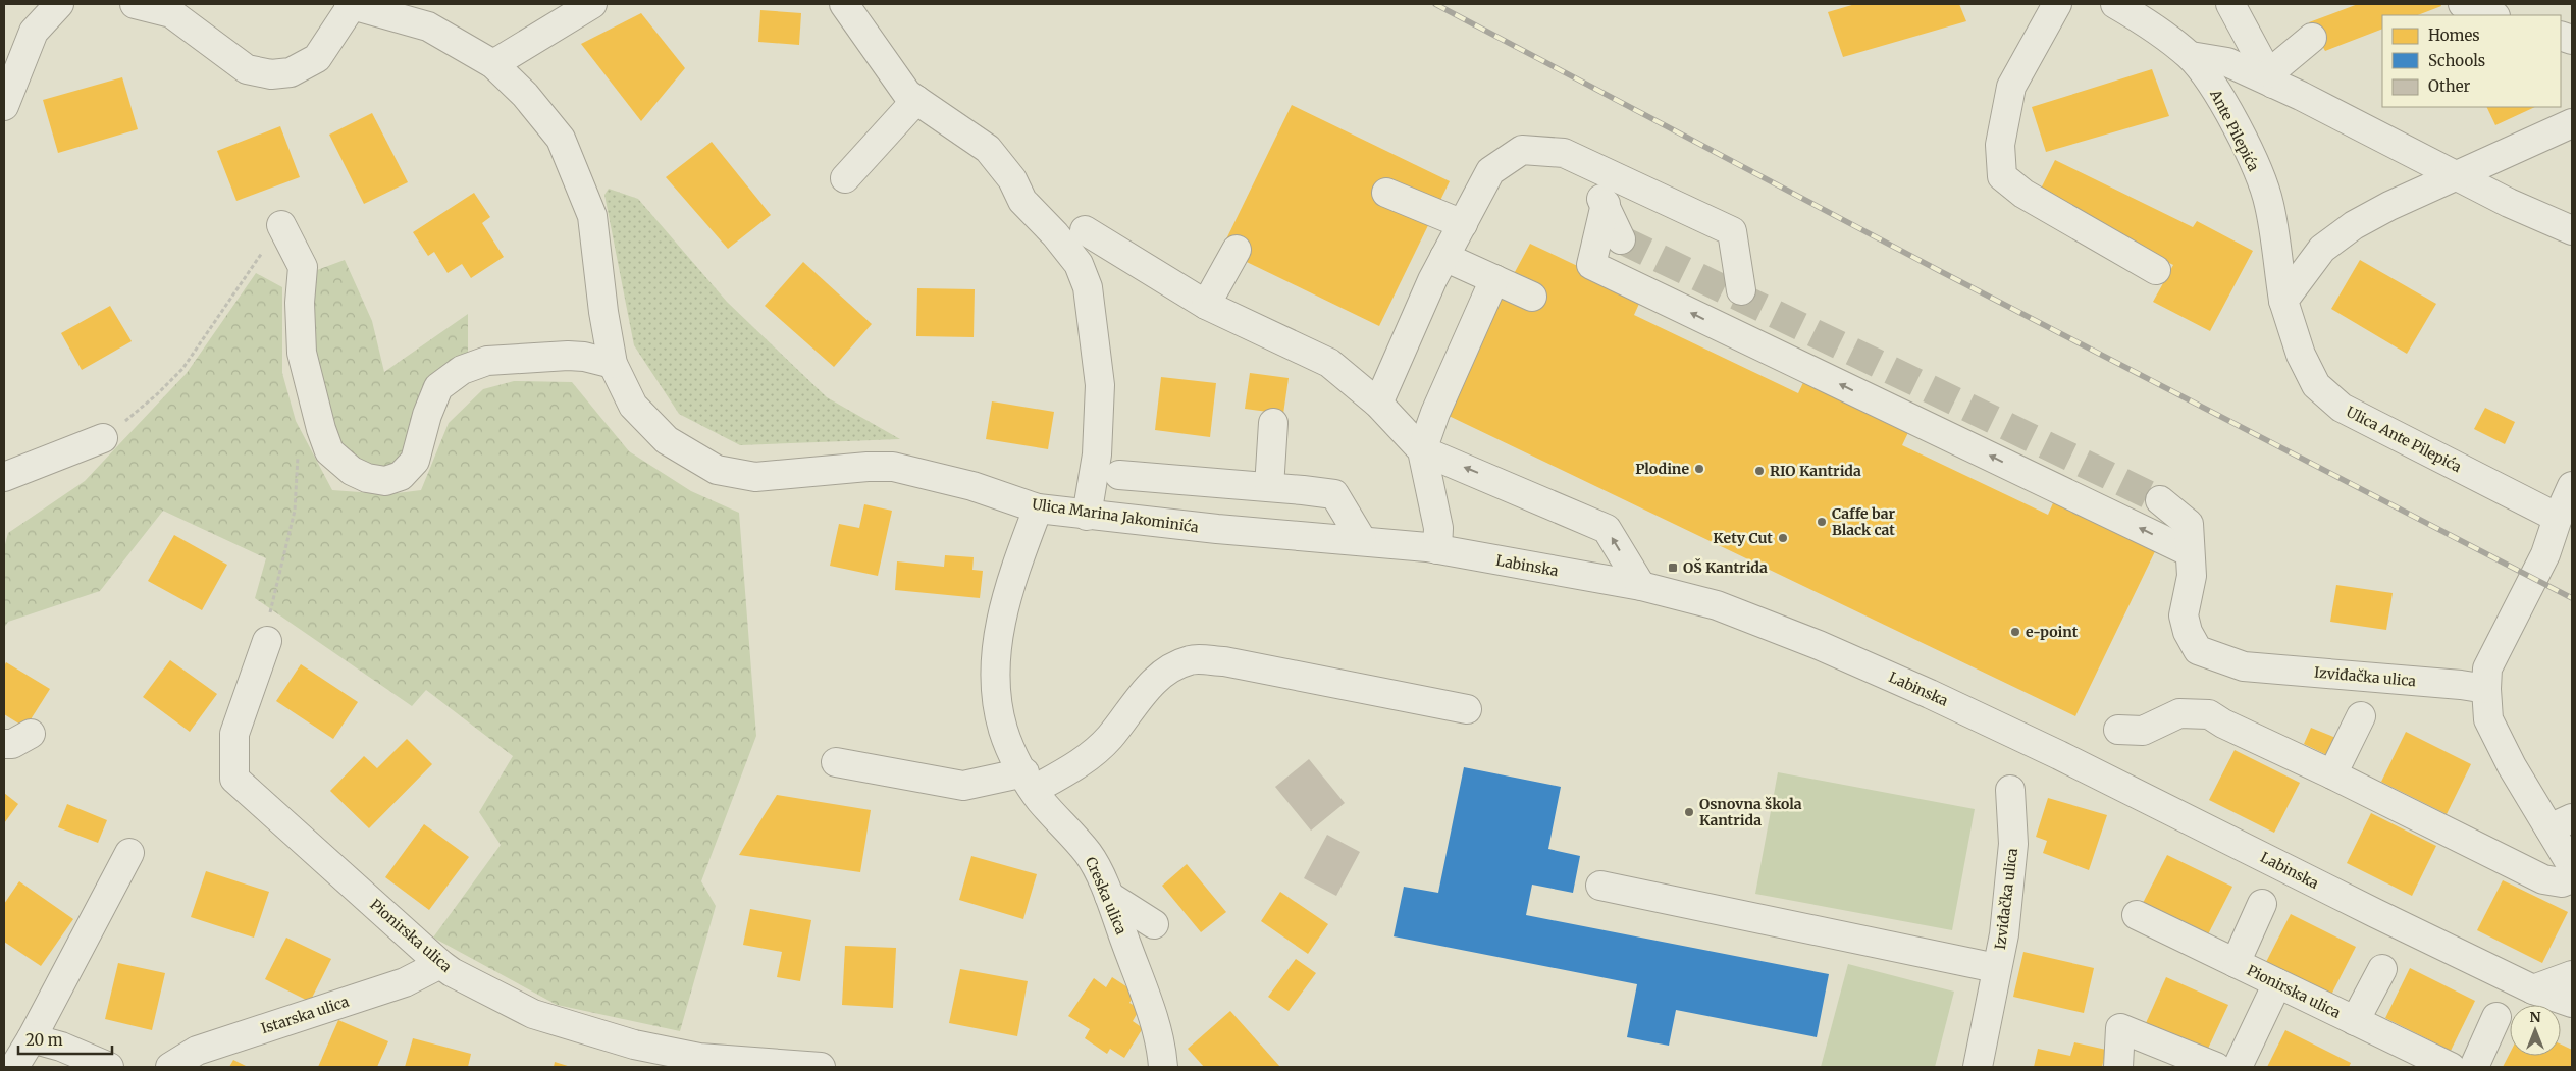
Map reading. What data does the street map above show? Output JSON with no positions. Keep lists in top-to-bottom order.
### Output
{
  "streets": {
    "street": [
      "Ante Pilepića",
      "Ulica Ante Pilepića",
      "Ulica Marina Jakominića",
      "Labinska",
      "Izviđačka ulica",
      "Creska ulica",
      "Pionirska ulica",
      "Istarska ulica"
    ]
  },
  "crossings": [
    ["Ante Pilepića", "Ulica Ante Pilepića"],
    ["Ulica Marina Jakominića", "Labinska"],
    ["Ulica Marina Jakominića", "Creska ulica"],
    ["Pionirska ulica", "Istarska ulica"]
  ],
  "places": {
    "other": [
      "Plodine",
      "RIO Kantrida",
      "Caffe bar Black cat",
      "Kety Cut",
      "e-point",
      "Osnovna škola Kantrida"
    ],
    "transit": ["OŠ Kantrida"]
  },
  "legend": ["Homes", "Schools", "Other"],
  "scale_bar": "20 m",
  "north": "top"
}
